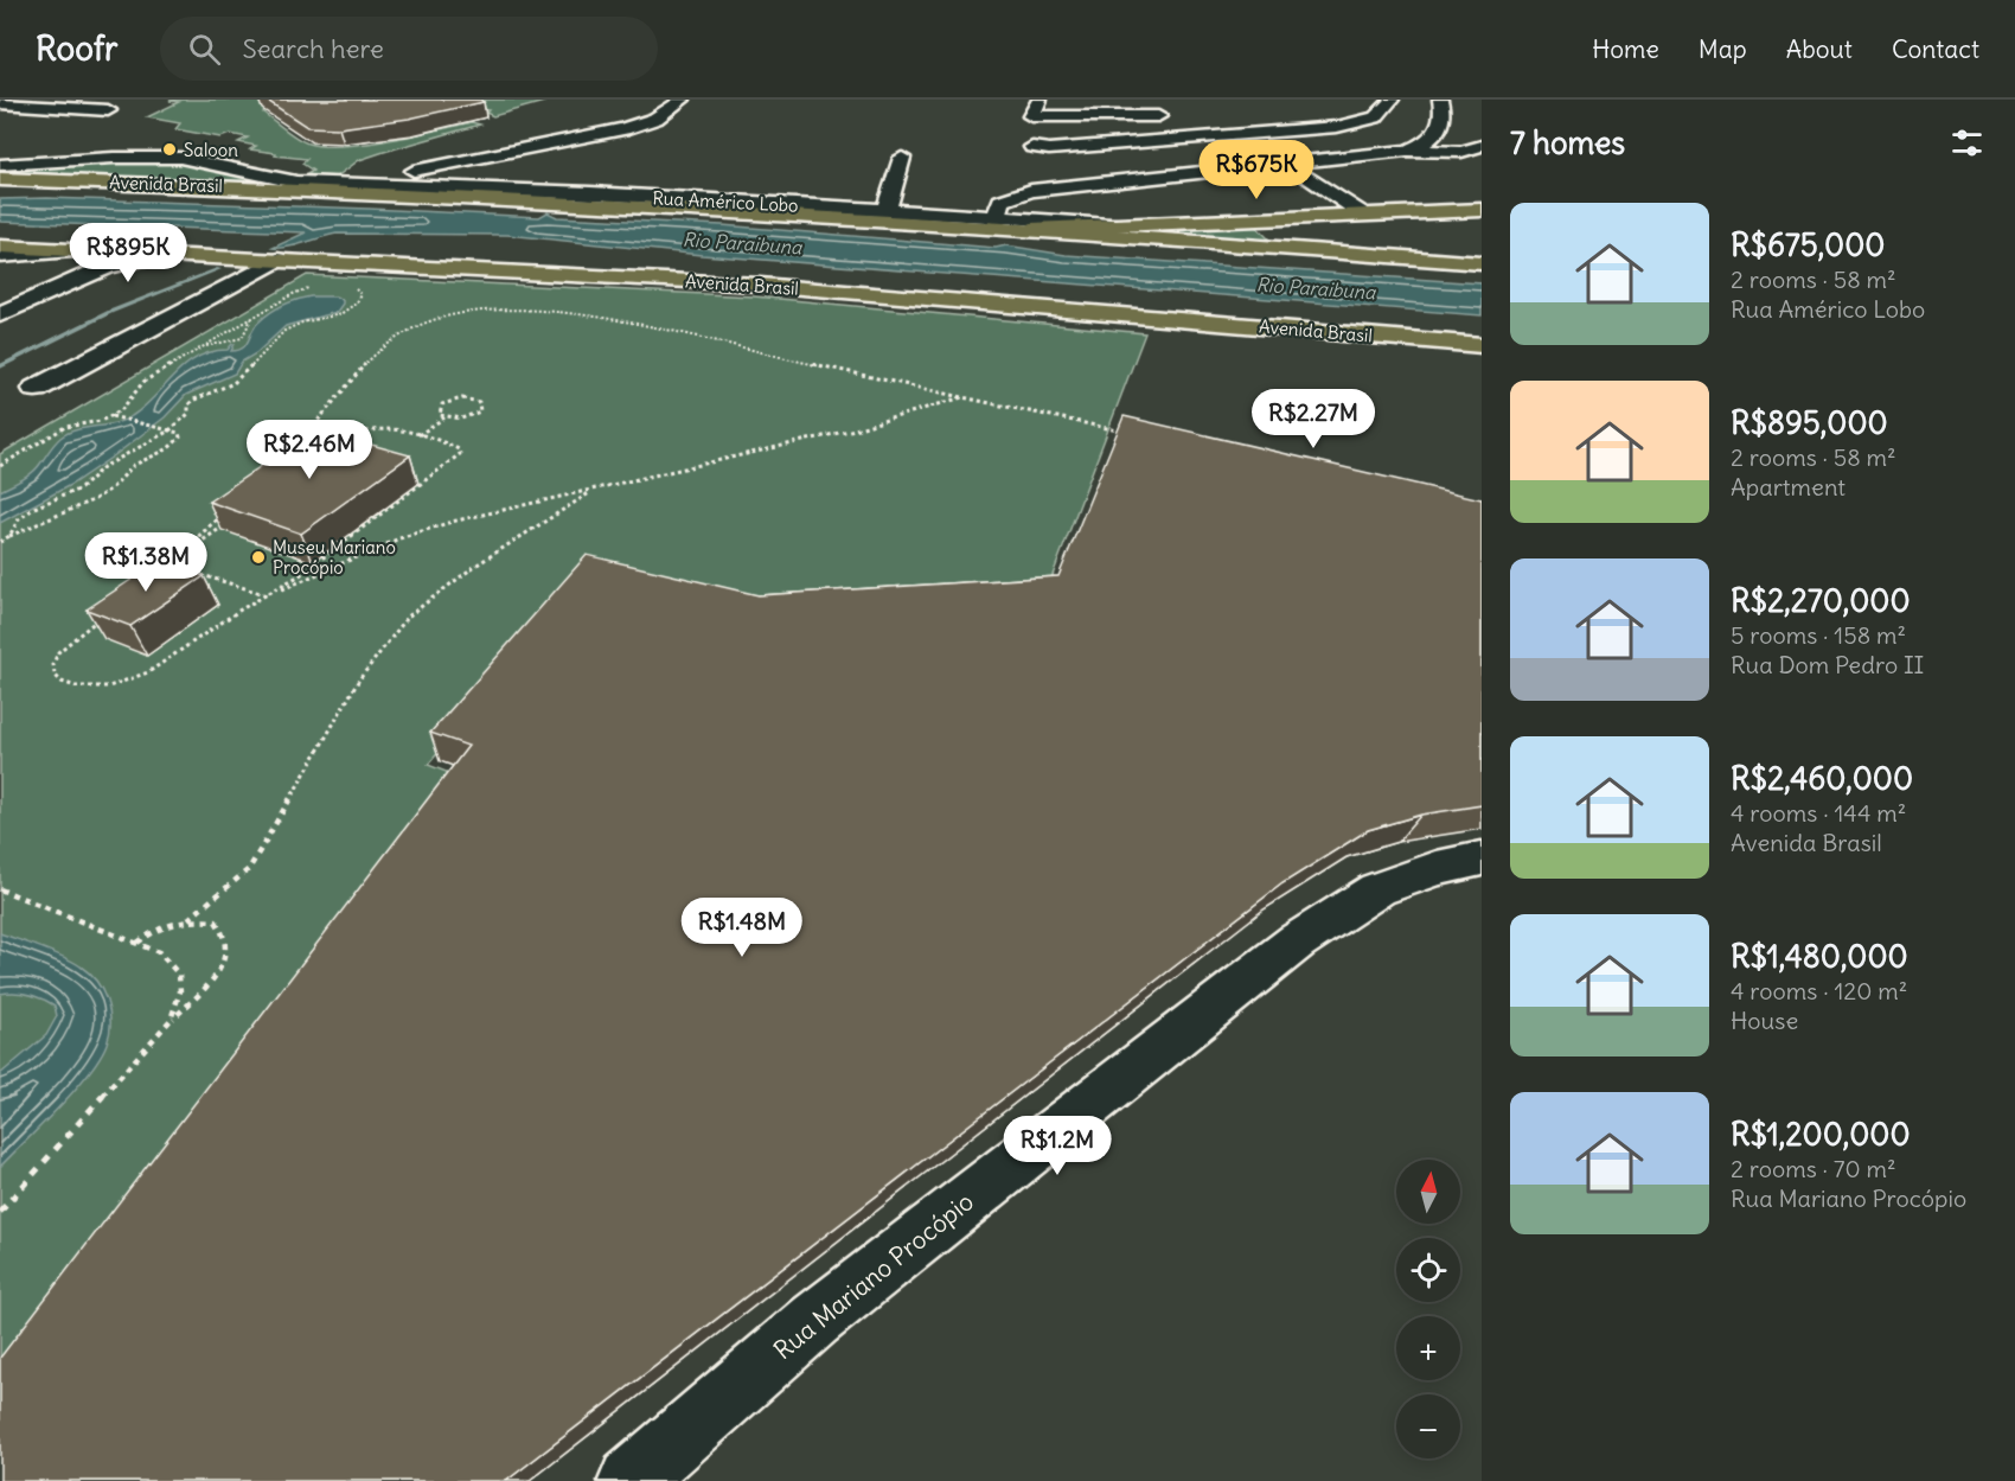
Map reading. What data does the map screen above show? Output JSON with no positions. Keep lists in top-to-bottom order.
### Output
{
  "streets": {
    "main road": ["Avenida Brasil"],
    "street": ["Rua Mariano Procópio"]
  },
  "water": ["Rio Paraibuna"],
  "places": ["Saloon", "Museu Mariano Procópio"],
  "north": "top",
  "page": {
    "header": "Roofr",
    "search": "Search here",
    "nav": [
      "Home",
      "Map",
      "About",
      "Contact"
    ],
    "heading": "7 homes",
    "price": [
      "R$675K",
      "R$895K",
      "R$2.27M",
      "R$2.46M",
      "R$1.38M",
      "R$1.48M",
      "R$1.2M"
    ],
    "list": [
      {
        "name": "R$675,000",
        "note": "2 rooms · 58 m² · Rua Américo Lobo"
      },
      {
        "name": "R$895,000",
        "note": "2 rooms · 58 m² · Apartment"
      },
      {
        "name": "R$2,270,000",
        "note": "5 rooms · 158 m² · Rua Dom Pedro II"
      },
      {
        "name": "R$2,460,000",
        "note": "4 rooms · 144 m² · Avenida Brasil"
      },
      {
        "name": "R$1,480,000",
        "note": "4 rooms · 120 m² · House"
      },
      {
        "name": "R$1,200,000",
        "note": "2 rooms · 70 m² · Rua Mariano Procópio"
      }
    ],
    "map_buttons": ["+", "−"]
  }
}
